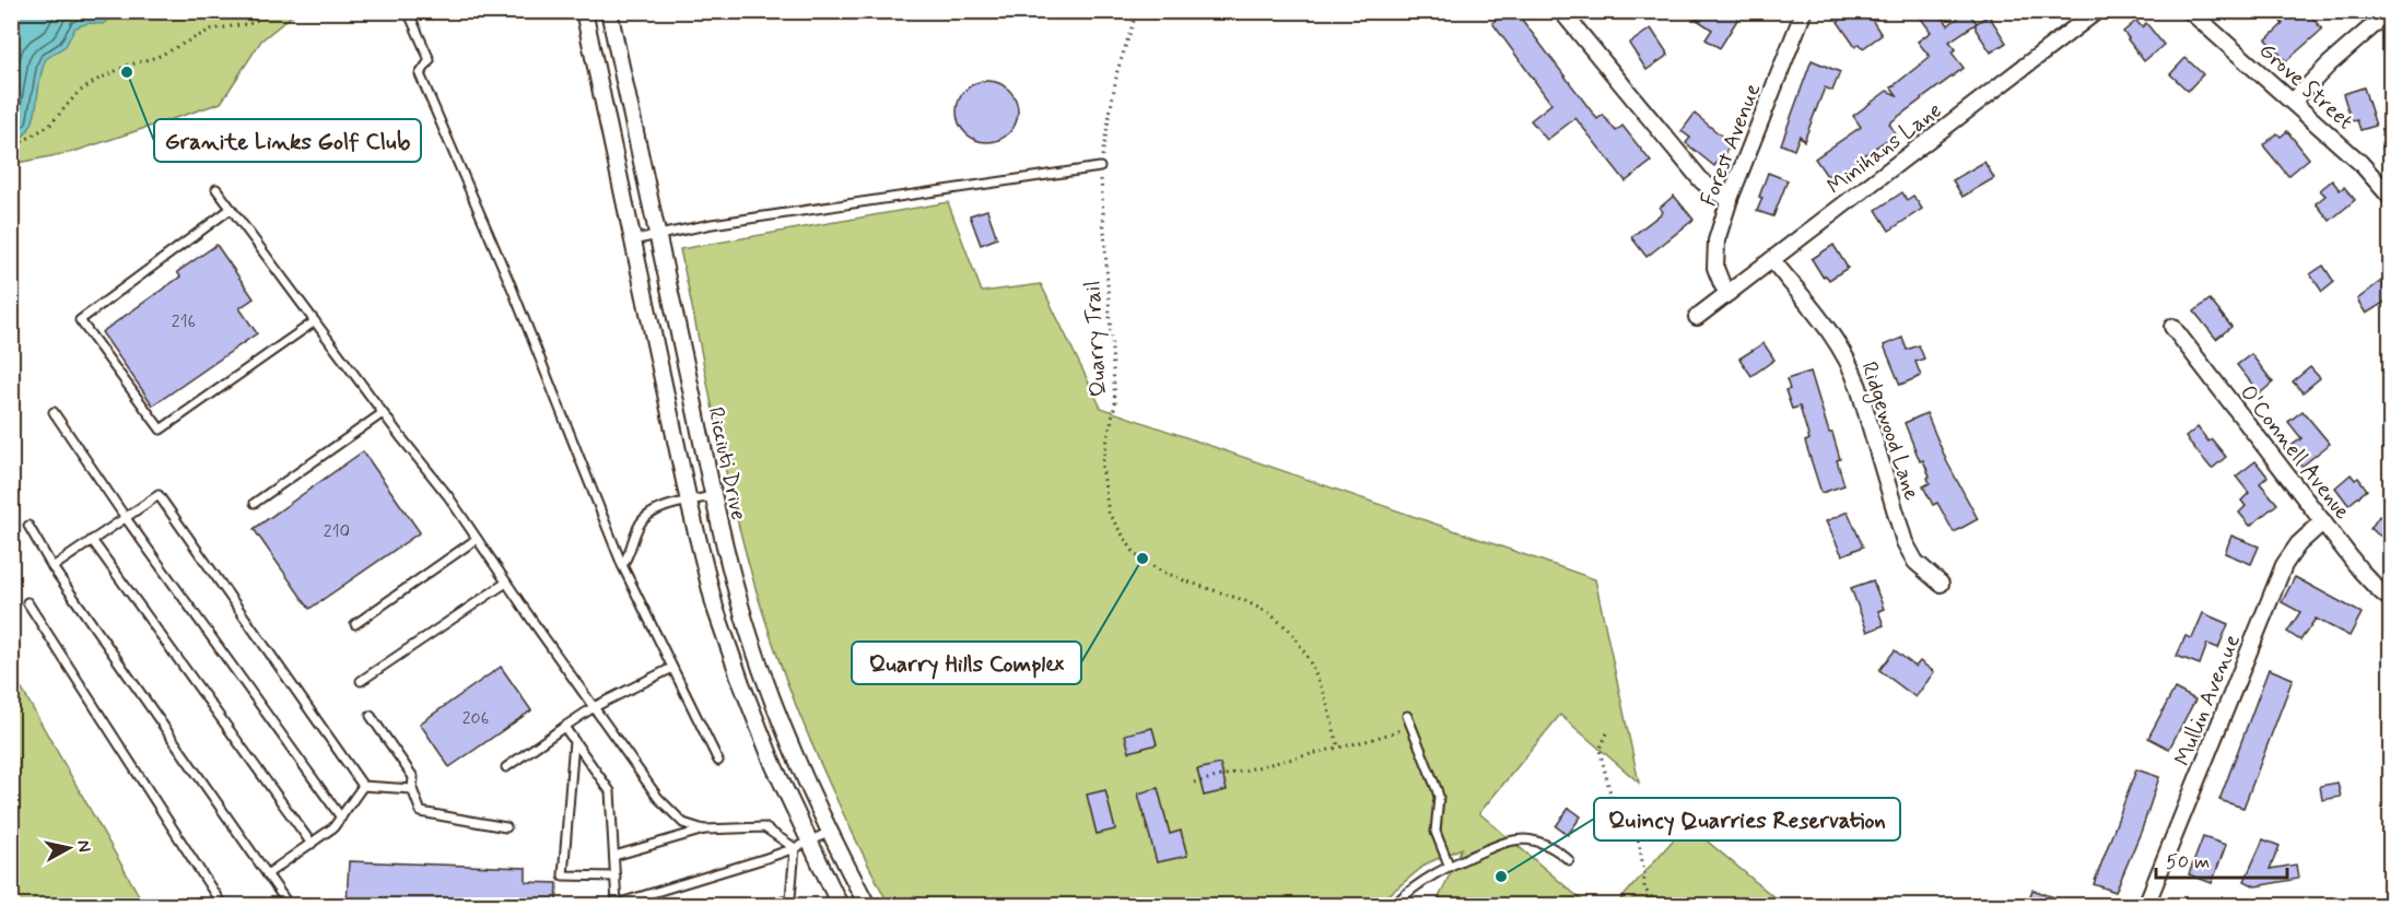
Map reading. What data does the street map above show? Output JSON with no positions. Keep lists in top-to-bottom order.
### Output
{
  "streets": {
    "street": [
      "Grove Street",
      "Forest Avenue",
      "Minihans Lane",
      "Ridgewood Lane",
      "O'Connell Avenue",
      "Ricciuti Drive",
      "Mullin Avenue"
    ],
    "path": ["Quarry Trail"]
  },
  "crossings": [
    ["Forest Avenue", "Minihans Lane"],
    ["Minihans Lane", "Ridgewood Lane"],
    ["O'Connell Avenue", "Mullin Avenue"]
  ],
  "places": ["Granite Links Golf Club", "Quarry Hills Complex", "Quincy Quarries Reservation"],
  "house_numbers": ["216", "210", "206"],
  "scale_bar": "50 m",
  "north": "right"
}
